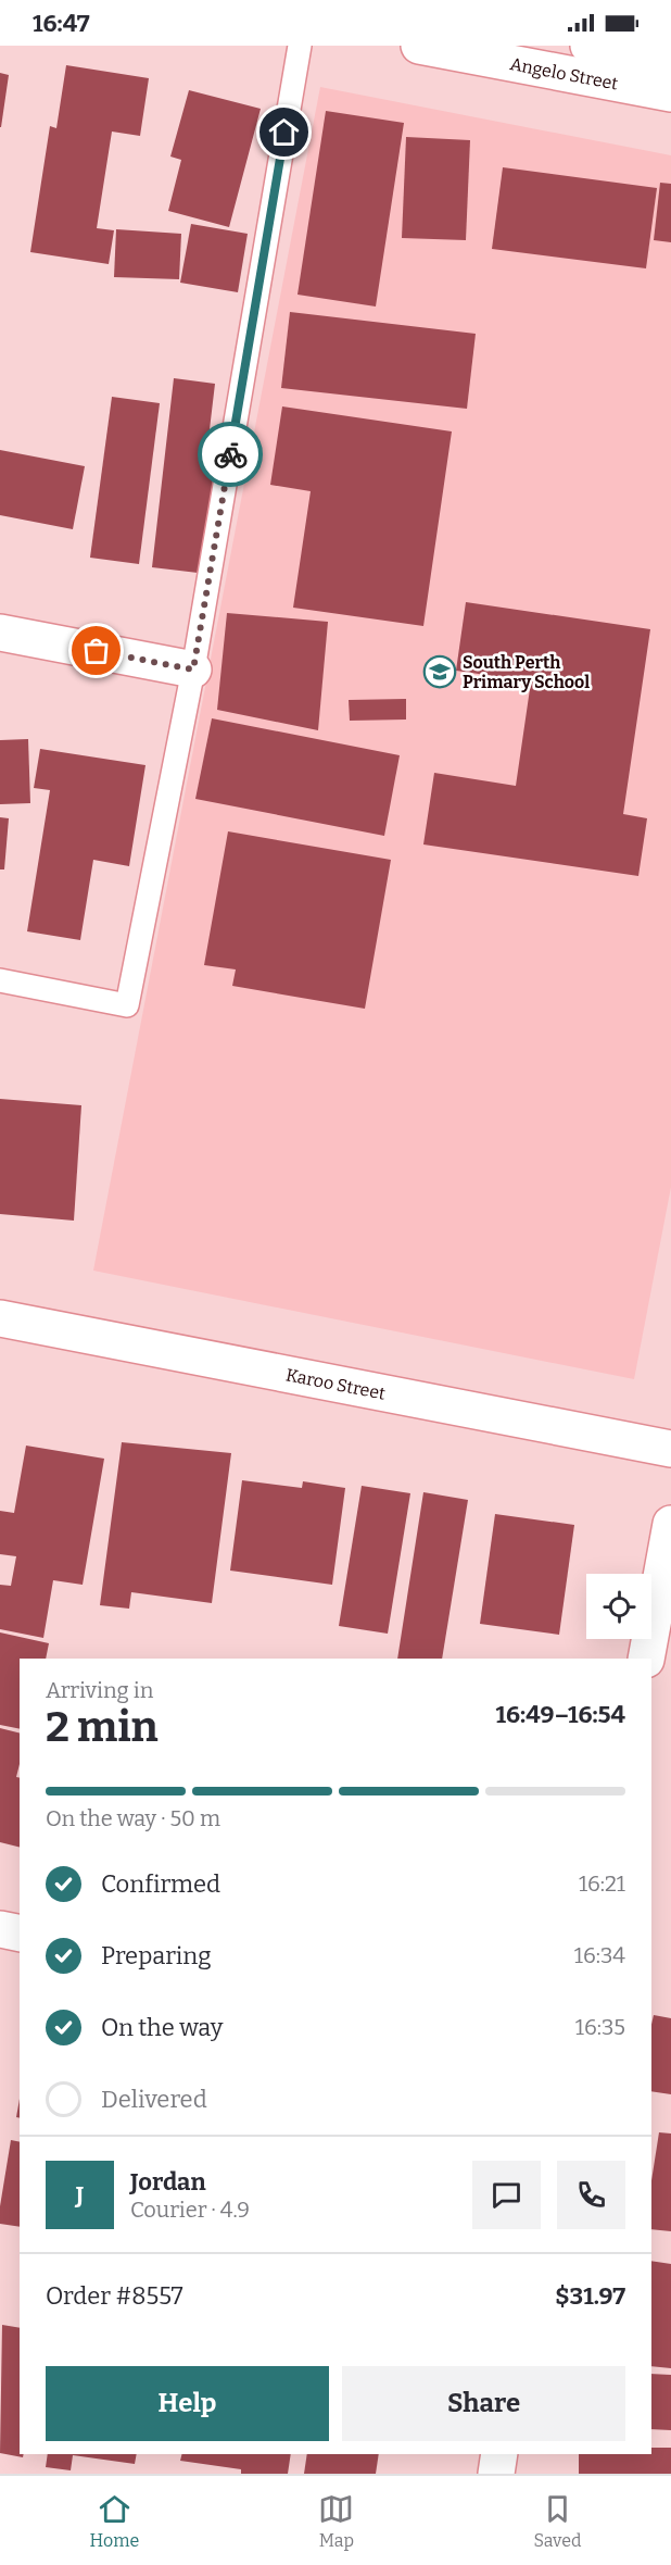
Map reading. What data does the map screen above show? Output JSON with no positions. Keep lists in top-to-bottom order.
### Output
{
  "streets": {
    "street": ["Angelo Street", "Karoo Street"]
  },
  "places": {
    "school or university": ["South Perth Primary School"]
  },
  "page": {
    "status": "16:47",
    "heading": ["2 min", "Arriving in", "16:49–16:54"],
    "panel": [
      "Jordan",
      "Courier · 4.9",
      "Order #8557",
      "$31.97"
    ],
    "bar": "On the way · 50 m",
    "list": [
      ["Confirmed", "16:21"],
      ["Preparing", "16:34"],
      ["On the way", "16:35"],
      "Delivered"
    ],
    "round": "J",
    "buttons": ["Help", "Share"],
    "tabs": ["Home", "Map", "Saved"]
  }
}
